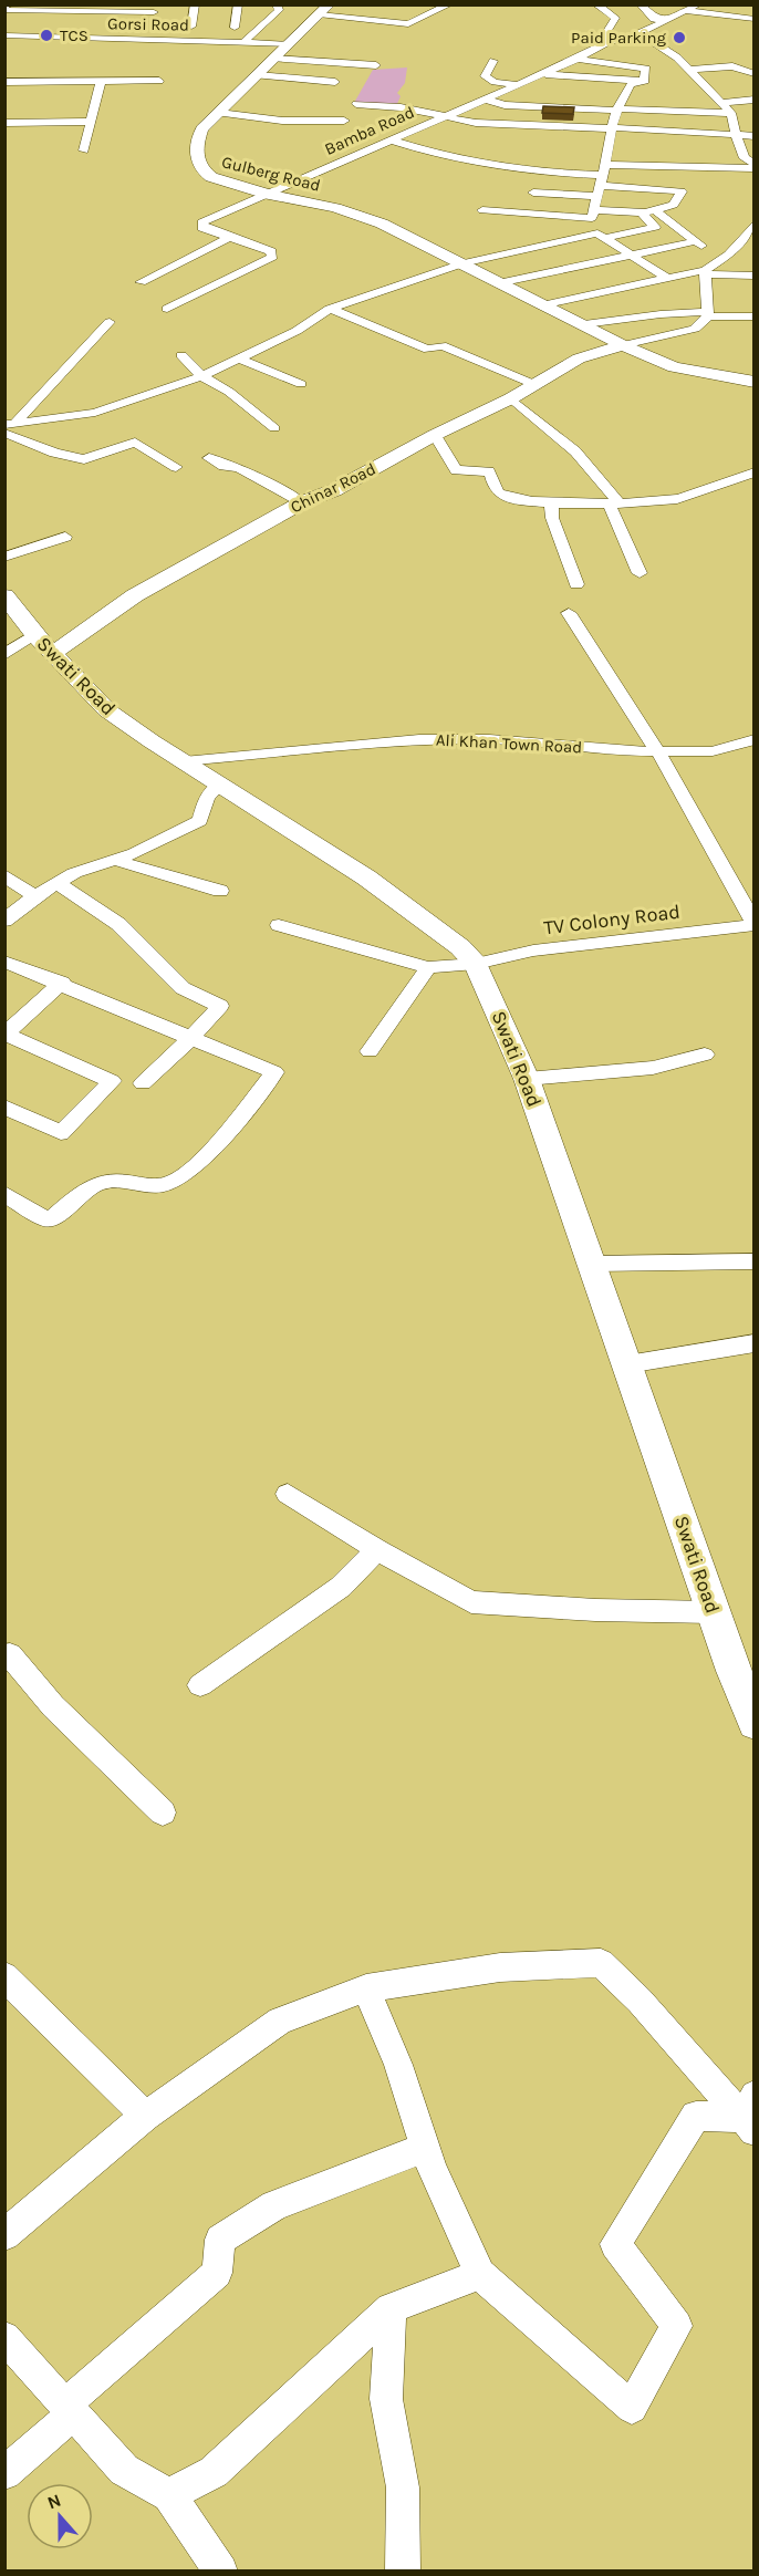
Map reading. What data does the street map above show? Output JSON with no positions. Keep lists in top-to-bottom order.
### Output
{
  "streets": {
    "street": [
      "Gorsi Road",
      "Bamba Road",
      "Gulberg Road",
      "Chinar Road",
      "Swati Road",
      "Ali Khan Town Road",
      "TV Colony Road"
    ]
  },
  "crossings": [
    ["Gorsi Road", "Gulberg Road"],
    ["Bamba Road", "Gulberg Road"],
    ["Gulberg Road", "Chinar Road"],
    ["Chinar Road", "Swati Road"],
    ["Swati Road", "Ali Khan Town Road"],
    ["Swati Road", "TV Colony Road"]
  ],
  "places": ["TCS", "Paid Parking"],
  "north": "top"
}
